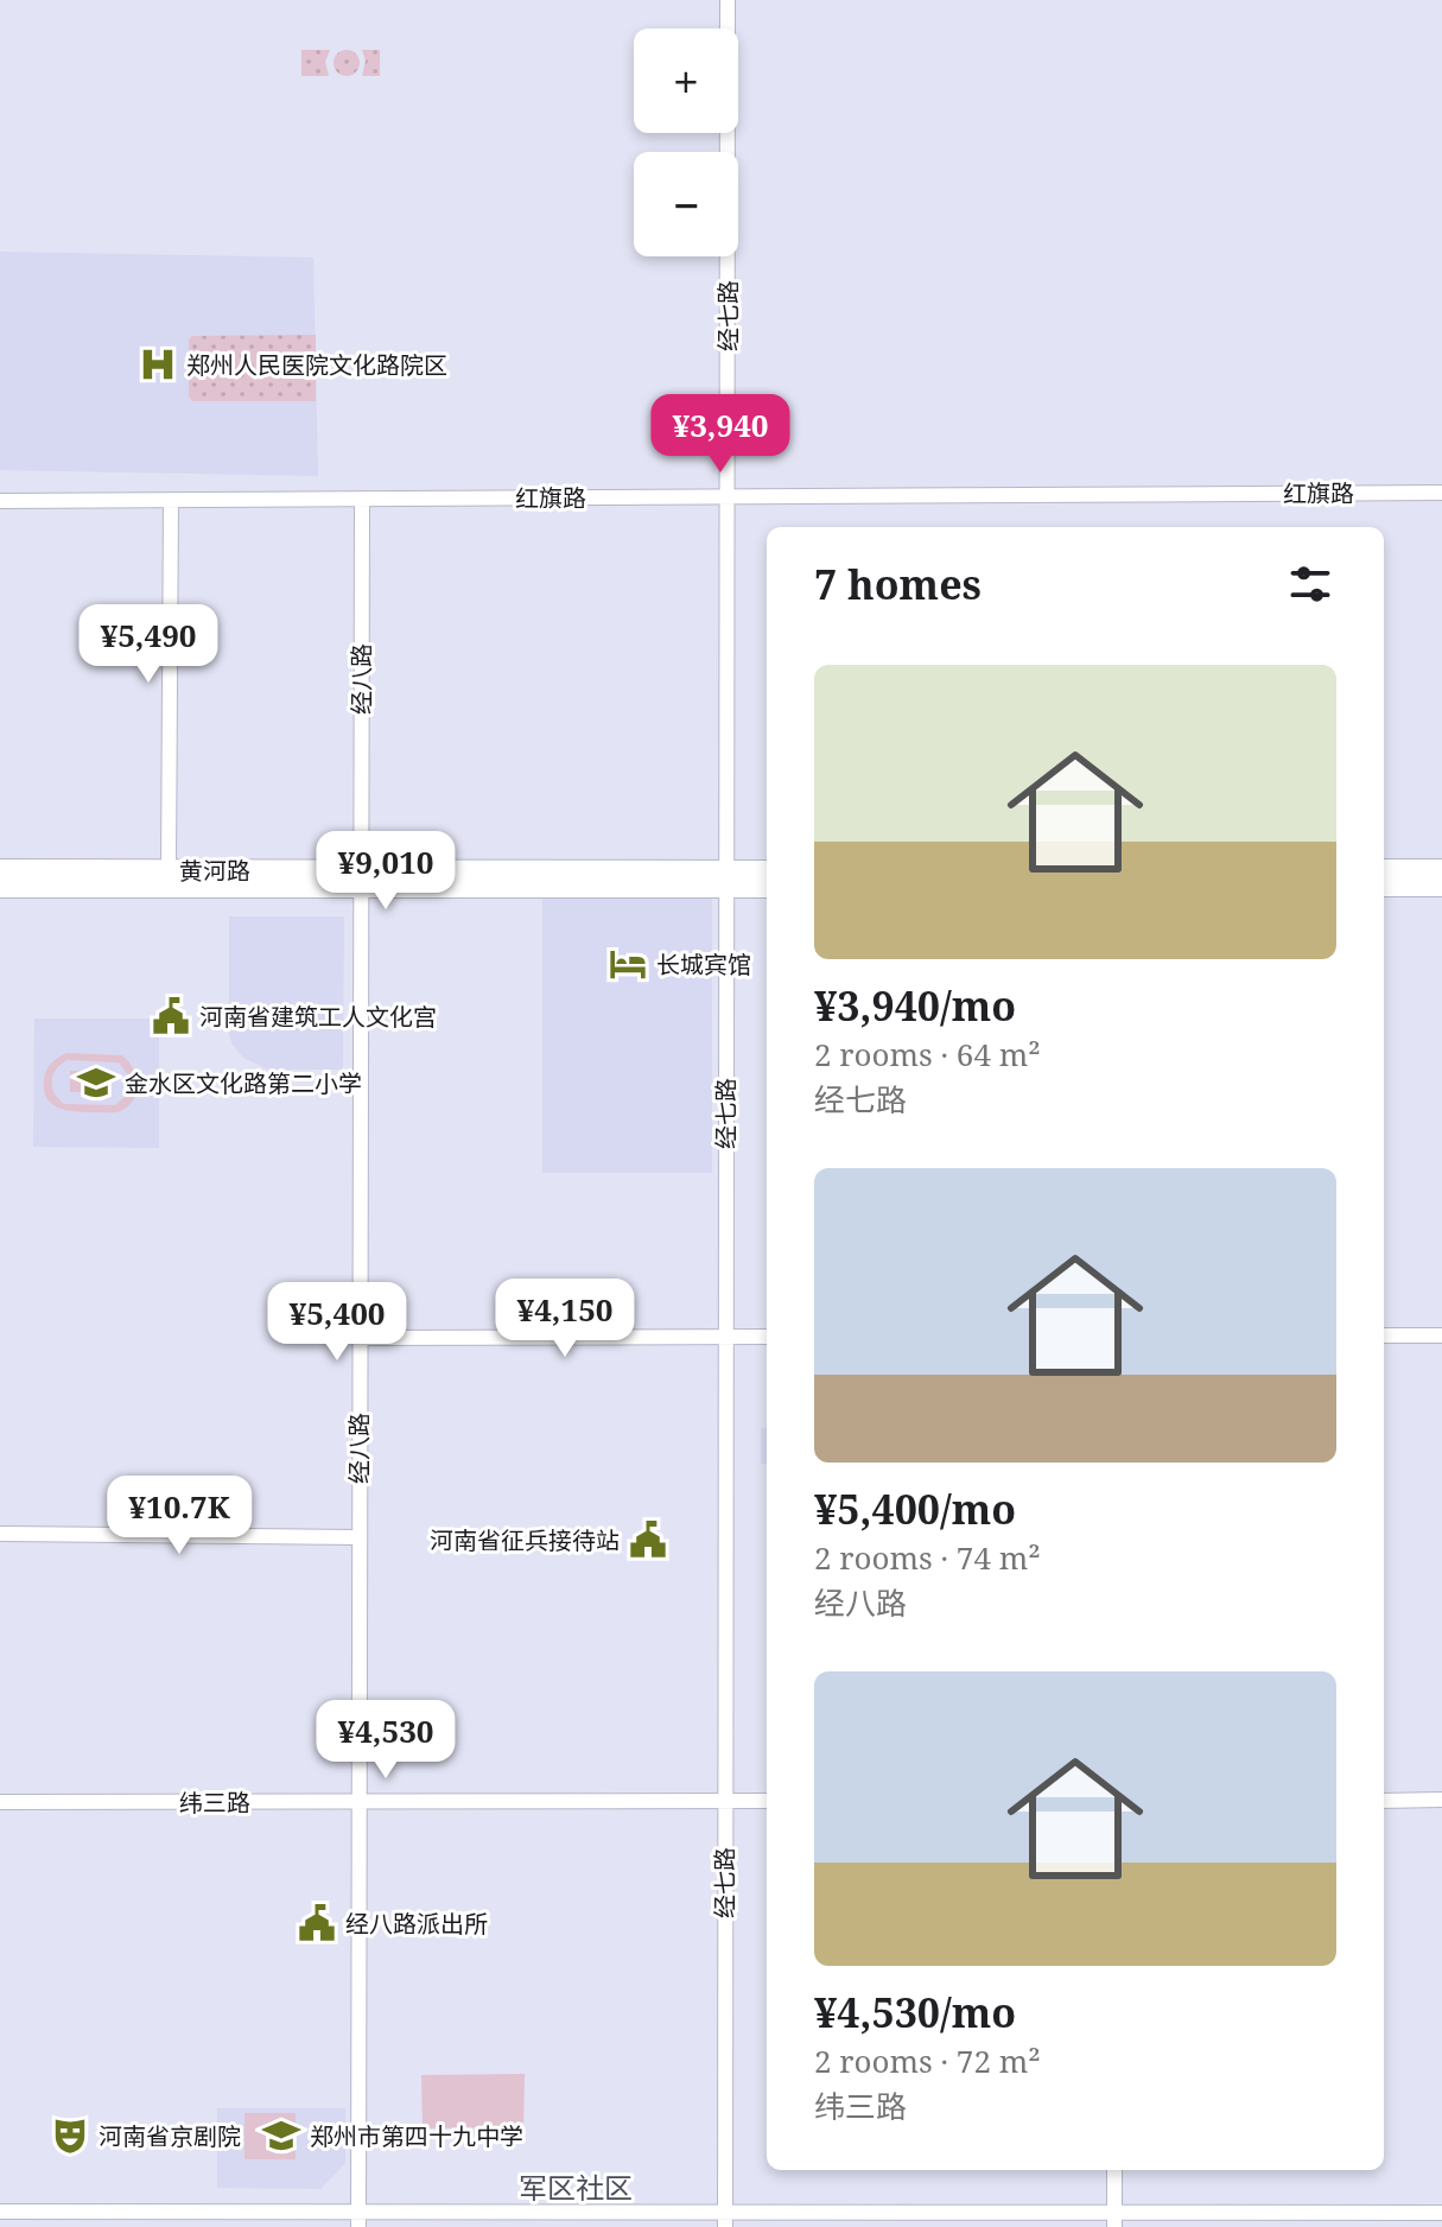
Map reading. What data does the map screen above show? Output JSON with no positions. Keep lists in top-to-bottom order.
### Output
{
  "streets": {
    "main road": ["黄河路"],
    "street": [
      "经七路",
      "红旗路",
      "经八路",
      "纬三路"
    ]
  },
  "crossings": [
    ["经七路", "红旗路"],
    ["经七路", "黄河路"],
    ["经七路", "纬三路"],
    ["红旗路", "经八路"],
    ["经八路", "黄河路"],
    ["经八路", "纬三路"]
  ],
  "districts": ["军区社区"],
  "places": {
    "hospital": ["郑州人民医院文化路院区"],
    "hotel": ["长城宾馆"],
    "public building": ["河南省建筑工人文化宫", "河南省征兵接待站", "经八路派出所"],
    "school or university": ["金水区文化路第二小学", "郑州市第四十九中学"],
    "theatre": ["河南省京剧院"]
  },
  "page": {
    "map_buttons": ["+", "−"],
    "price": [
      "¥3,940",
      "¥5,490",
      "¥9,010",
      "¥4,150",
      "¥5,400",
      "¥10.7K",
      "¥4,530"
    ],
    "heading": "7 homes",
    "list": [
      {
        "name": "¥3,940/mo",
        "note": "2 rooms · 64 m² · 经七路"
      },
      {
        "name": "¥5,400/mo",
        "note": "2 rooms · 74 m² · 经八路"
      },
      {
        "name": "¥4,530/mo",
        "note": "2 rooms · 72 m² · 纬三路"
      }
    ]
  }
}
